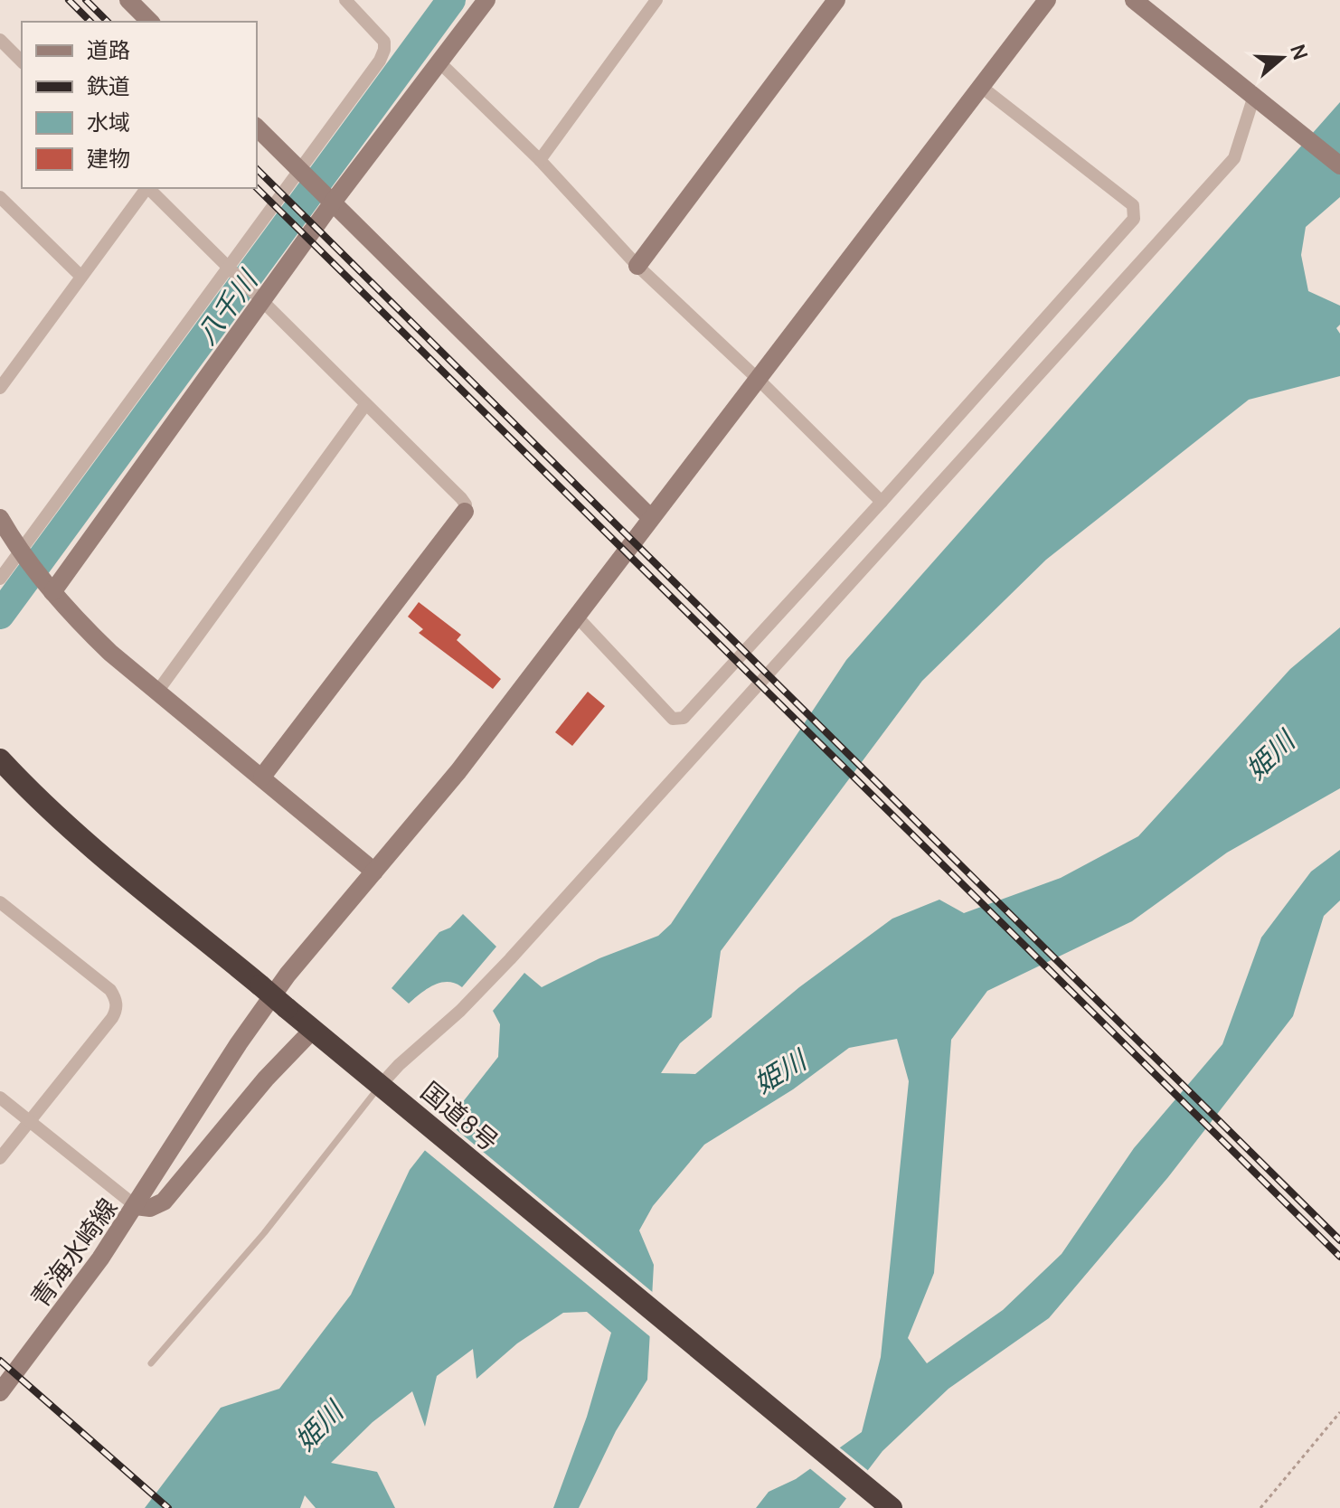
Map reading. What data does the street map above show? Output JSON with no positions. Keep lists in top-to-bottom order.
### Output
{
  "streets": {
    "highway": ["国道8号"],
    "street": ["青海水崎線"]
  },
  "crossings": [
    ["国道8号", "青海水崎線"]
  ],
  "water": ["八千川", "姫川"],
  "legend": [
    "道路",
    "鉄道",
    "水域",
    "建物"
  ],
  "north": "right"
}
